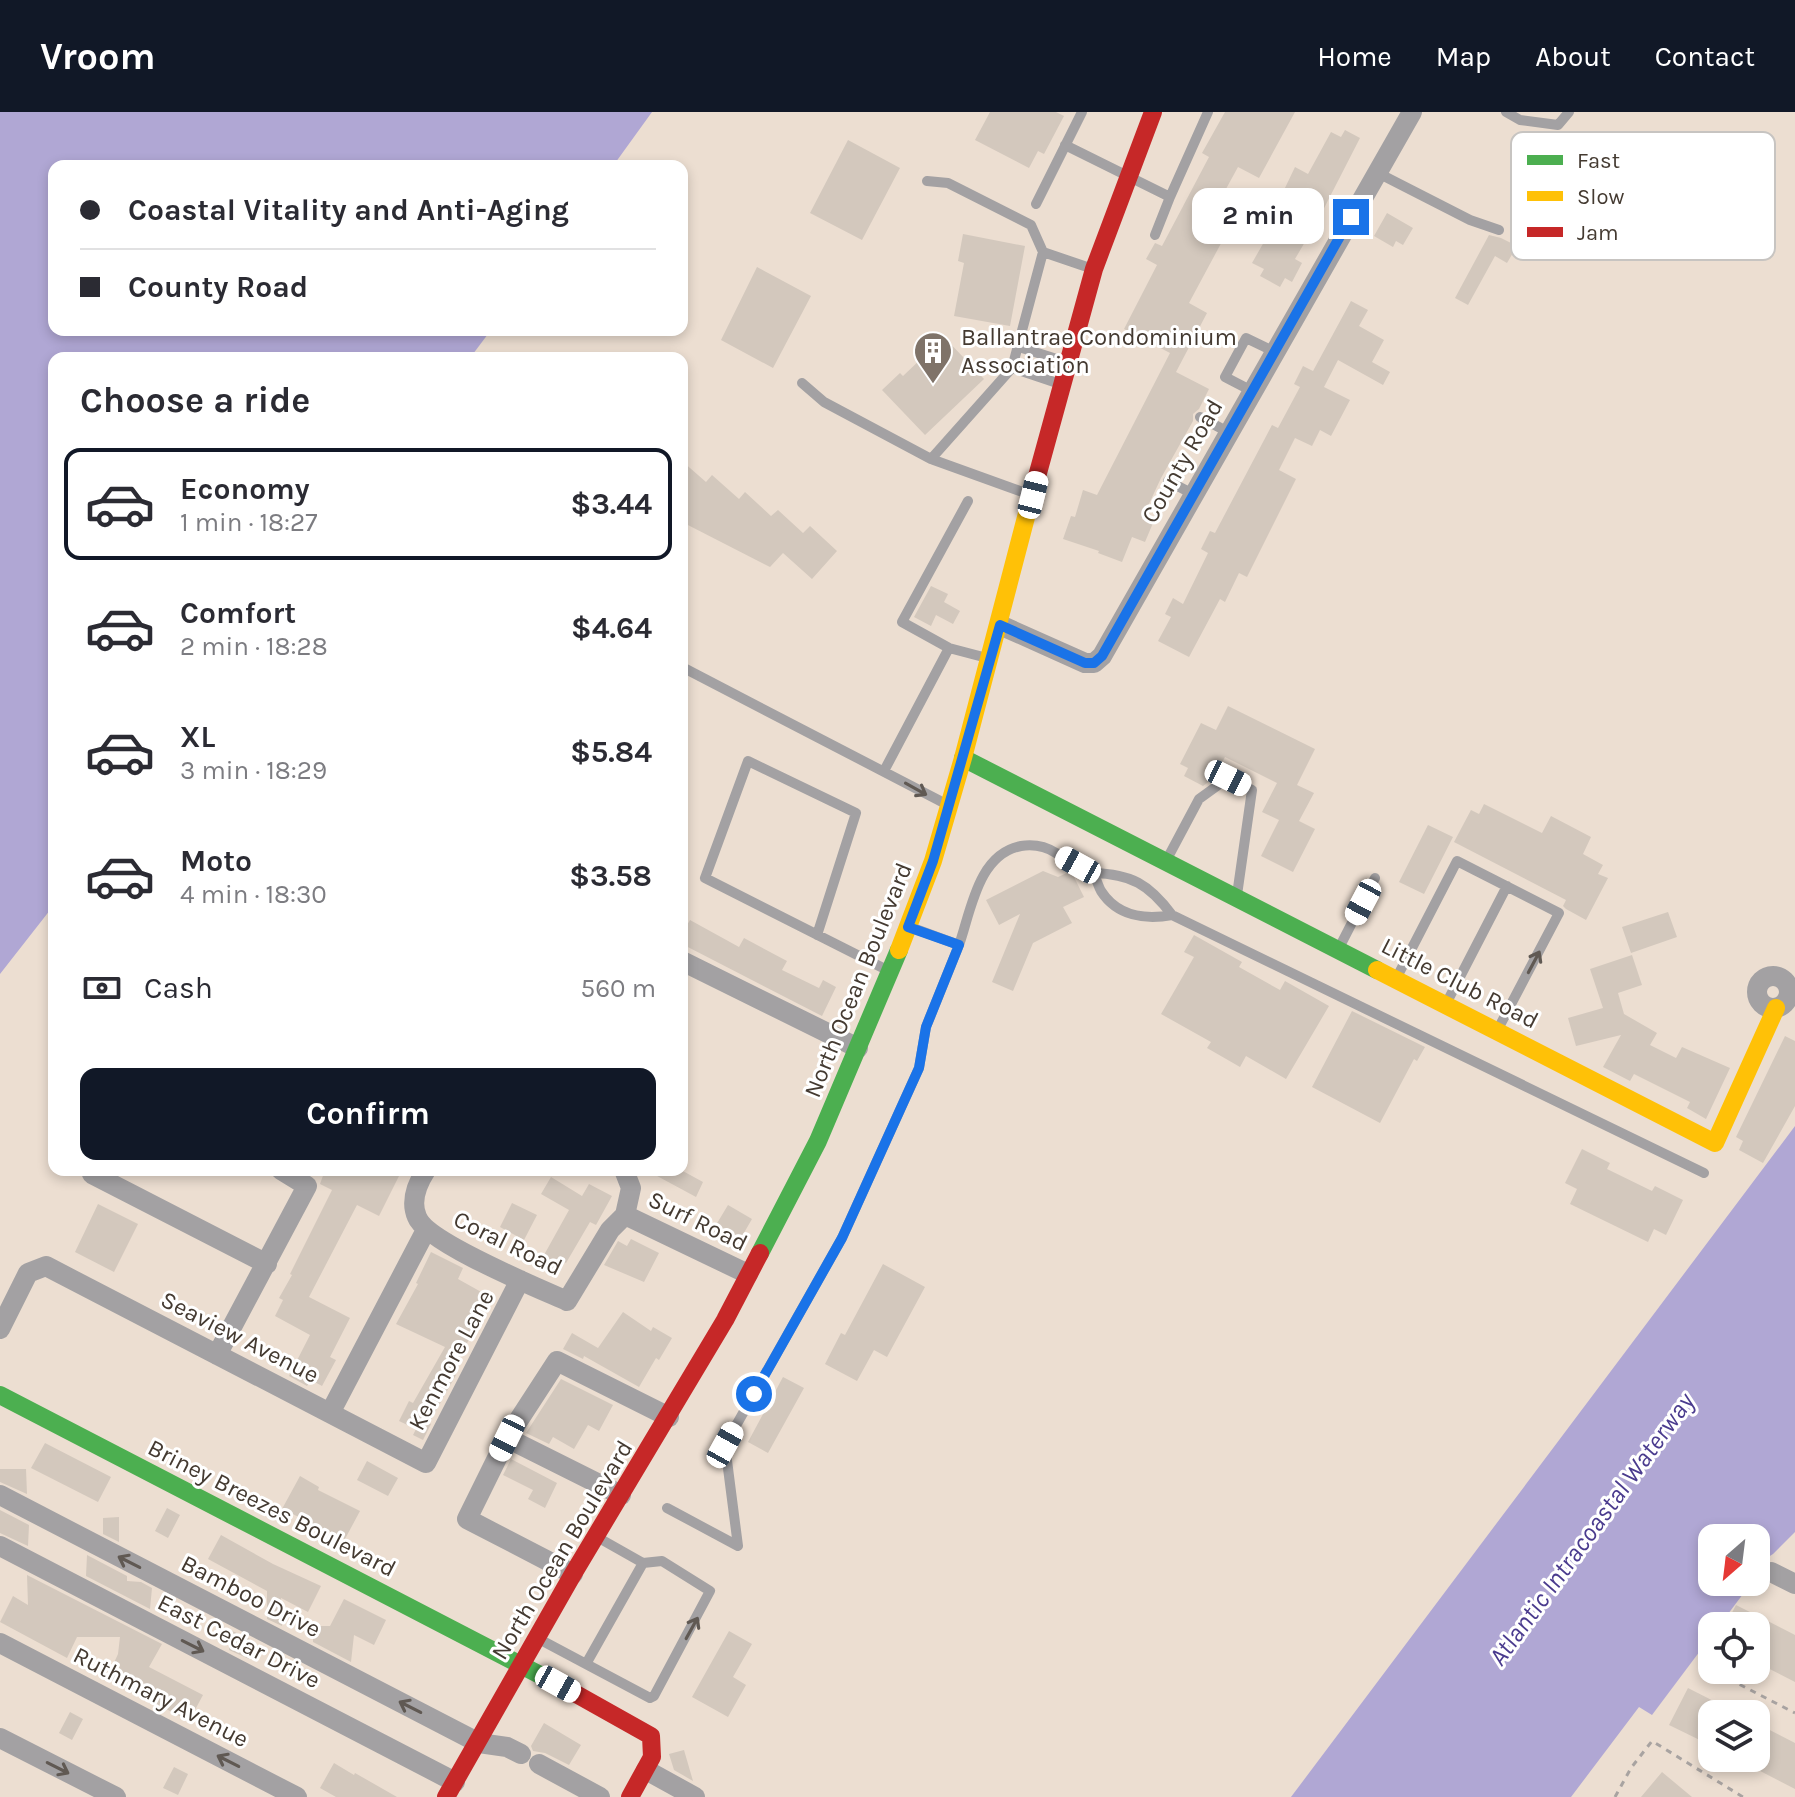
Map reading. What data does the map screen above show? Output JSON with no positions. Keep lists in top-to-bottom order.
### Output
{
  "streets": {
    "main road": ["North Ocean Boulevard", "Little Club Road", "Briney Breezes Boulevard"],
    "street": [
      "County Road",
      "Surf Road",
      "Coral Road",
      "Seaview Avenue",
      "Kenmore Lane",
      "Bamboo Drive",
      "East Cedar Drive",
      "Ruthmary Avenue"
    ]
  },
  "crossings": [
    ["County Road", "North Ocean Boulevard"],
    ["North Ocean Boulevard", "Little Club Road"],
    ["North Ocean Boulevard", "Surf Road"],
    ["North Ocean Boulevard", "Briney Breezes Boulevard"],
    ["North Ocean Boulevard", "Bamboo Drive"],
    ["North Ocean Boulevard", "East Cedar Drive"],
    ["Surf Road", "Coral Road"],
    ["Coral Road", "Kenmore Lane"],
    ["Seaview Avenue", "Kenmore Lane"]
  ],
  "one_way": ["Bamboo Drive", "East Cedar Drive"],
  "water": ["Atlantic Intracoastal Waterway"],
  "places": {
    "building": ["Ballantrae Condominium Association"]
  },
  "legend": ["Fast", "Slow", "Jam"],
  "north": "bottom left",
  "page": {
    "header": "Vroom",
    "nav": [
      "Home",
      "Map",
      "About",
      "Contact"
    ],
    "banner": ["Coastal Vitality and Anti-Aging", "County Road"],
    "bubble": "2 min",
    "heading": "Choose a ride",
    "list": [
      {
        "name": "Economy",
        "note": "1 min · 18:27",
        "value": "$3.44"
      },
      {
        "name": "Comfort",
        "note": "2 min · 18:28",
        "value": "$4.64"
      },
      {
        "name": "XL",
        "note": "3 min · 18:29",
        "value": "$5.84"
      },
      {
        "name": "Moto",
        "note": "4 min · 18:30",
        "value": "$3.58"
      }
    ],
    "pay": ["Cash", "560 m"],
    "buttons": "Confirm"
  }
}
